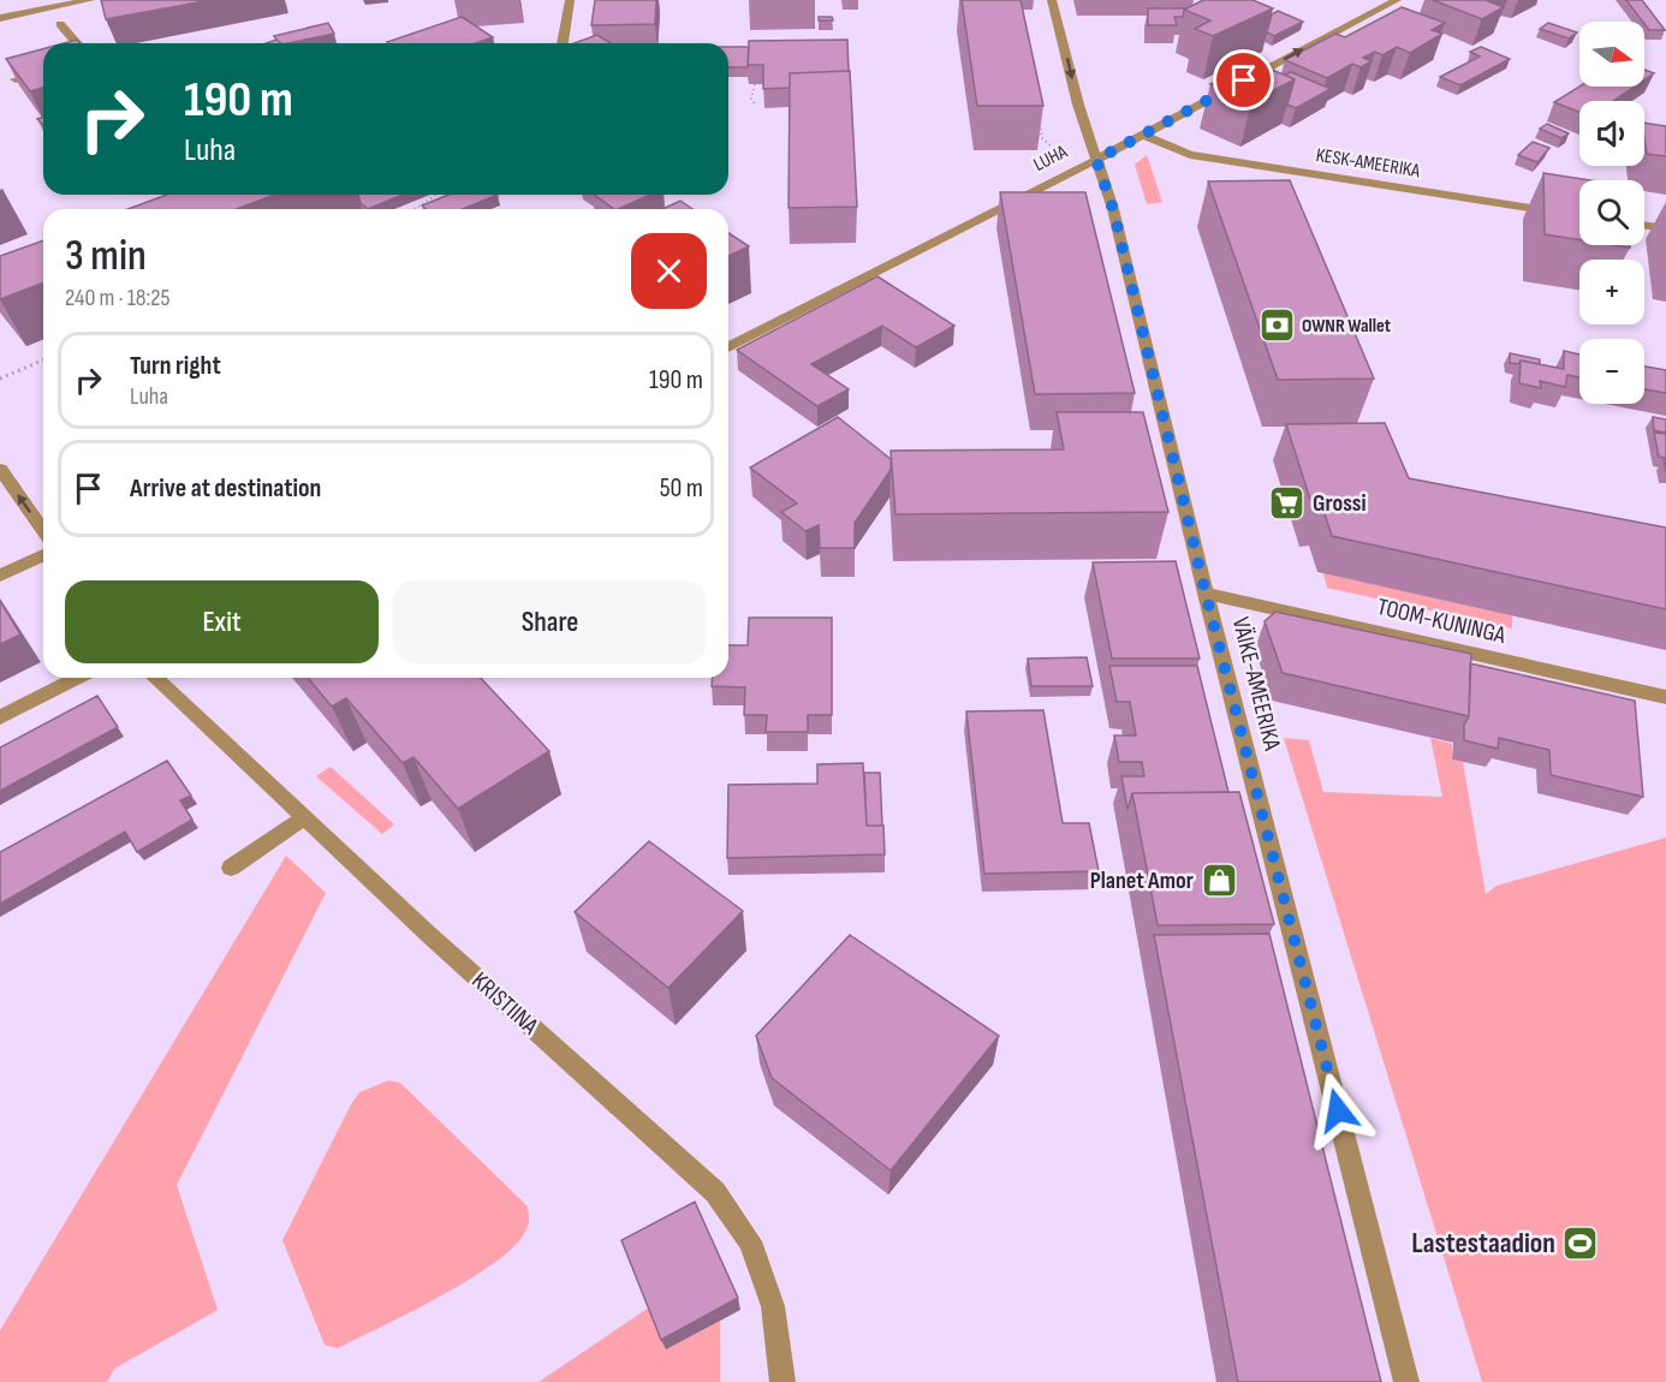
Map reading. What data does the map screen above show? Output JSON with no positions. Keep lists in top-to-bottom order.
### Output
{
  "streets": {
    "street": [
      "LUHA",
      "KESK-AMEERIKA",
      "TOOM-KUNINGA",
      "VÄIKE-AMEERIKA",
      "KRISTIINA"
    ]
  },
  "crossings": [
    ["LUHA", "KESK-AMEERIKA"],
    ["LUHA", "VÄIKE-AMEERIKA"],
    ["TOOM-KUNINGA", "VÄIKE-AMEERIKA"]
  ],
  "one_way": ["LUHA"],
  "places": {
    "bank": ["OWNR Wallet"],
    "supermarket": ["Grossi"],
    "shop": ["Planet Amor"],
    "sports": ["Lastestaadion"]
  },
  "north": "right",
  "page": {
    "map_buttons": ["+", "−"],
    "turn": ["190 m", "Luha"],
    "heading": ["3 min", "240 m · 18:25"],
    "list": [
      {
        "name": "Turn right",
        "note": "Luha",
        "value": "190 m"
      },
      {
        "name": "Arrive at destination",
        "value": "50 m"
      }
    ],
    "buttons": ["Exit", "Share"]
  }
}
